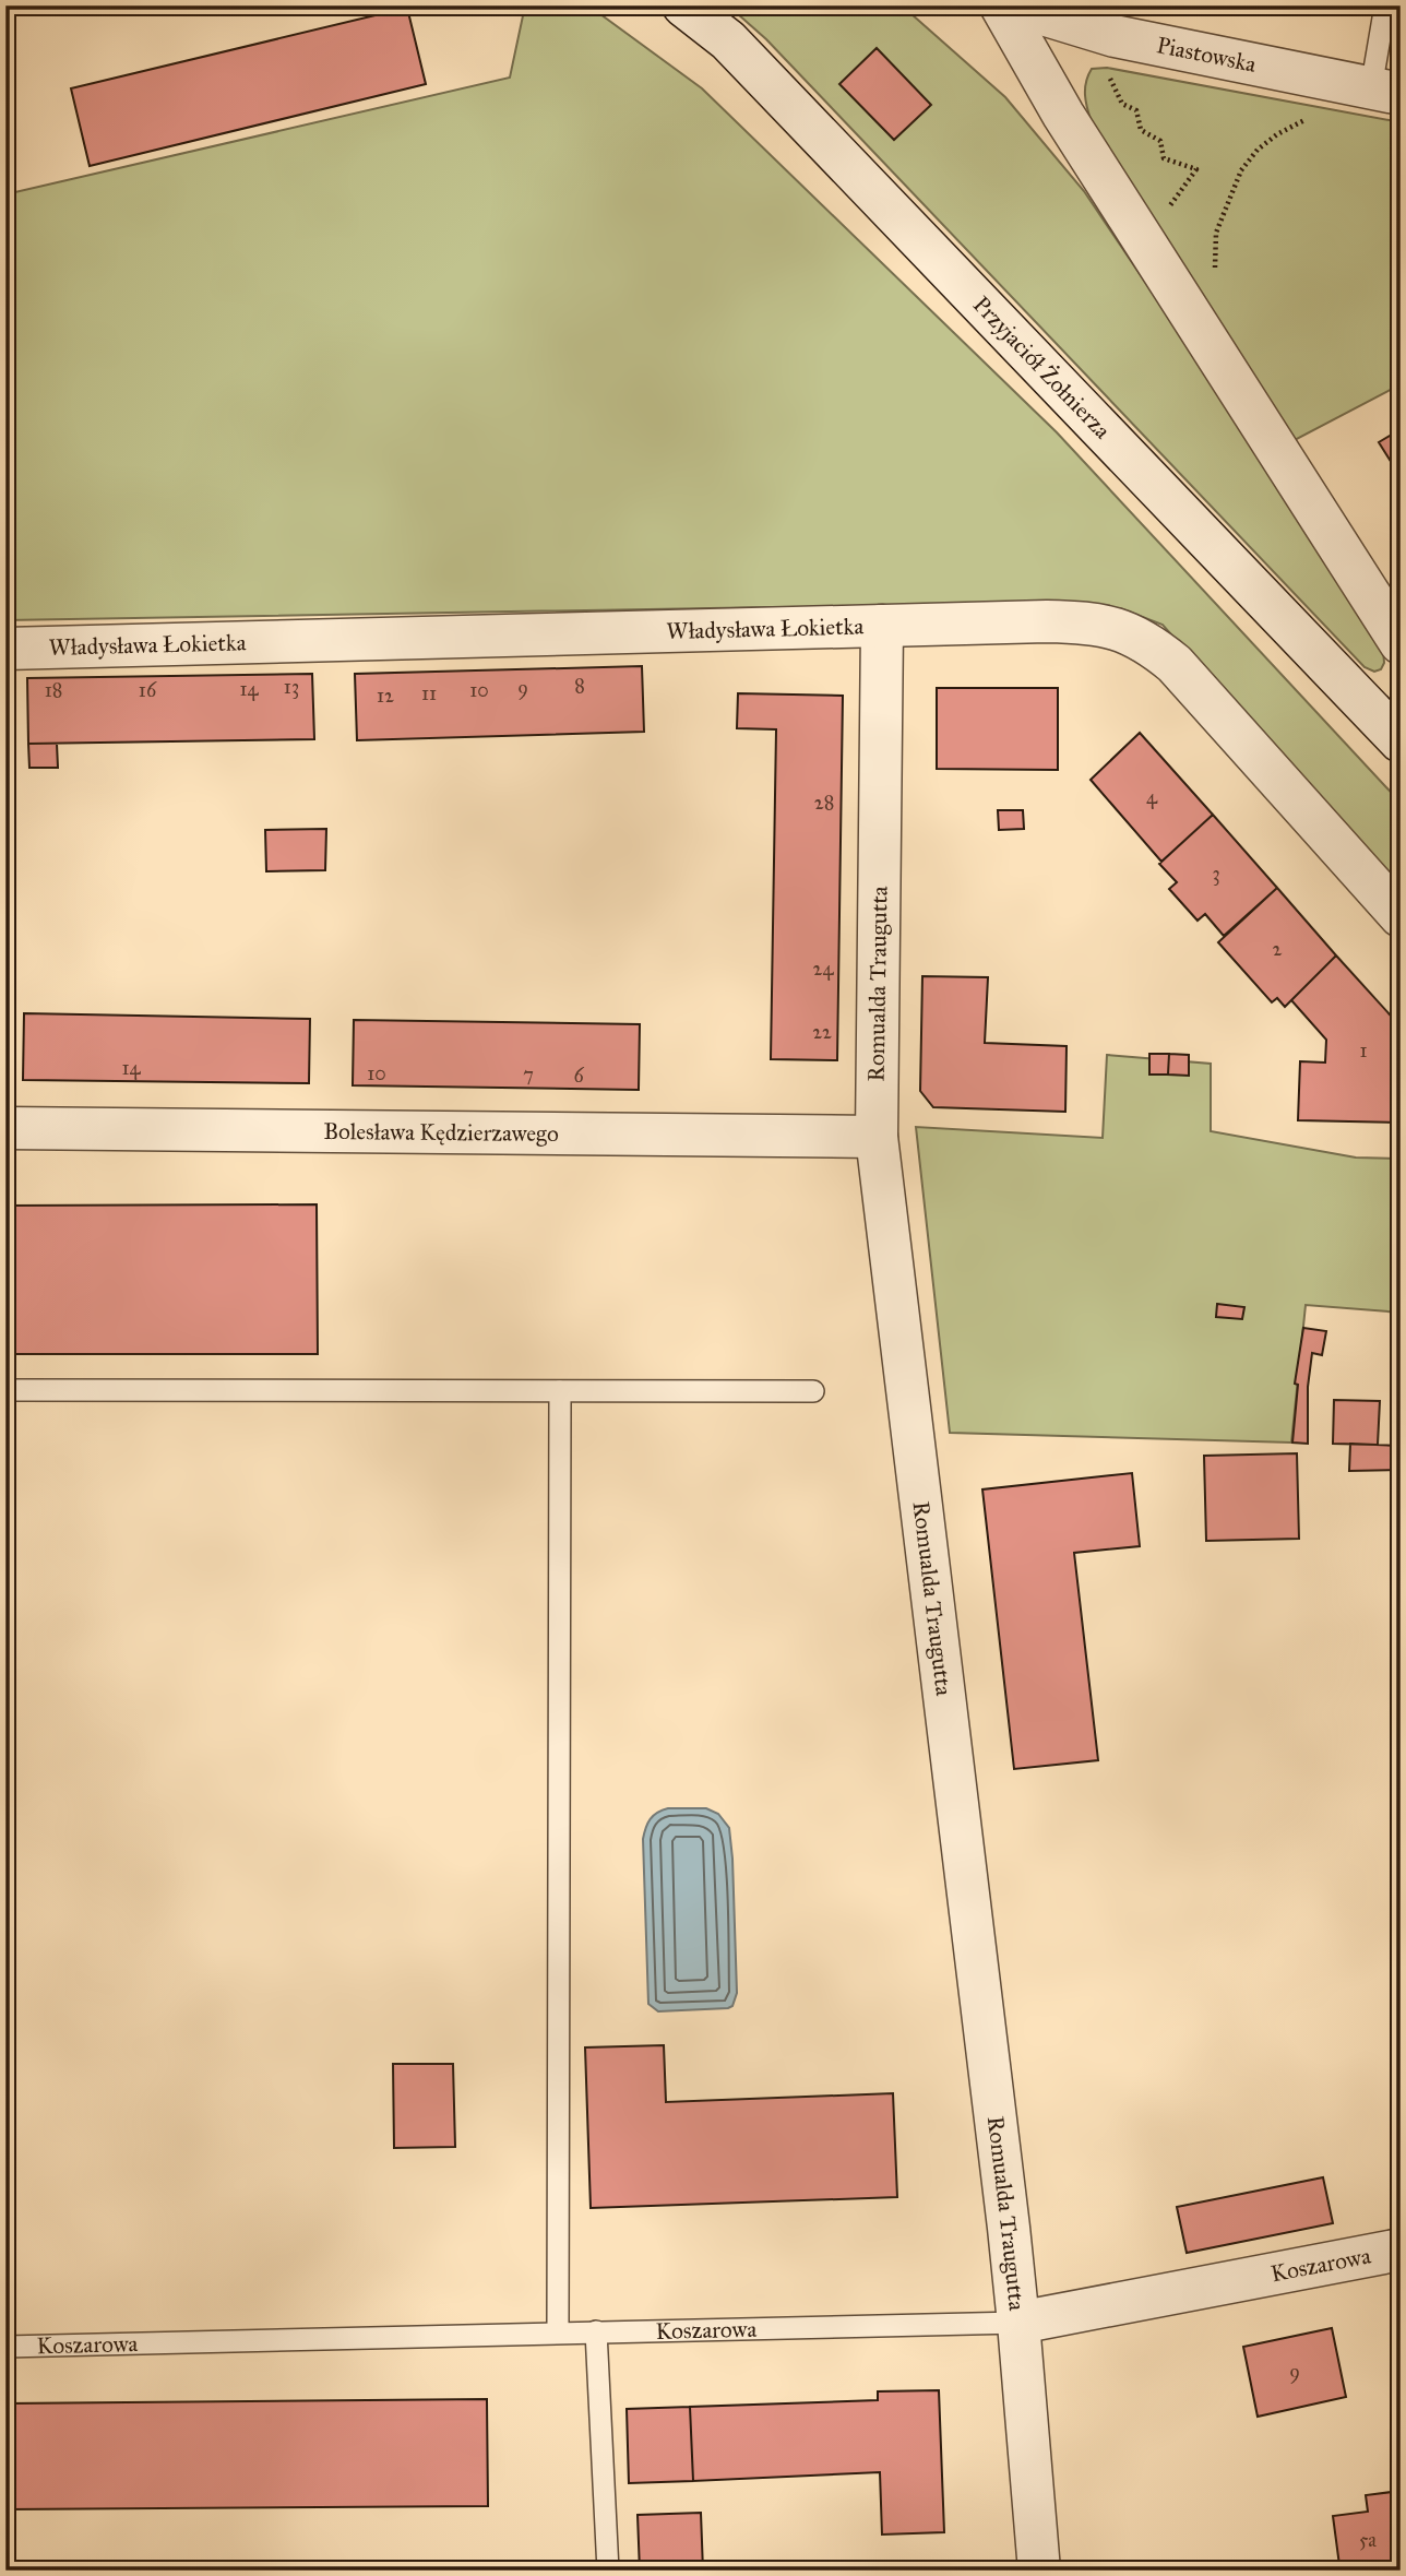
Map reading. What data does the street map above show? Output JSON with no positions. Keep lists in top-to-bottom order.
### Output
{
  "streets": {
    "street": [
      "Piastowska",
      "Przyjaciół Żołnierza",
      "Władysława Łokietka",
      "Romualda Traugutta",
      "Bolesława Kędzierzawego",
      "Koszarowa"
    ]
  },
  "crossings": [
    ["Władysława Łokietka", "Romualda Traugutta"],
    ["Romualda Traugutta", "Bolesława Kędzierzawego"],
    ["Romualda Traugutta", "Koszarowa"]
  ],
  "house_numbers": [
    "8",
    "13",
    "9",
    "14",
    "18",
    "16",
    "10",
    "11",
    "12",
    "4",
    "28",
    "3",
    "2",
    "24",
    "22",
    "1",
    "14",
    "10",
    "7",
    "6",
    "9",
    "5a"
  ]
}
